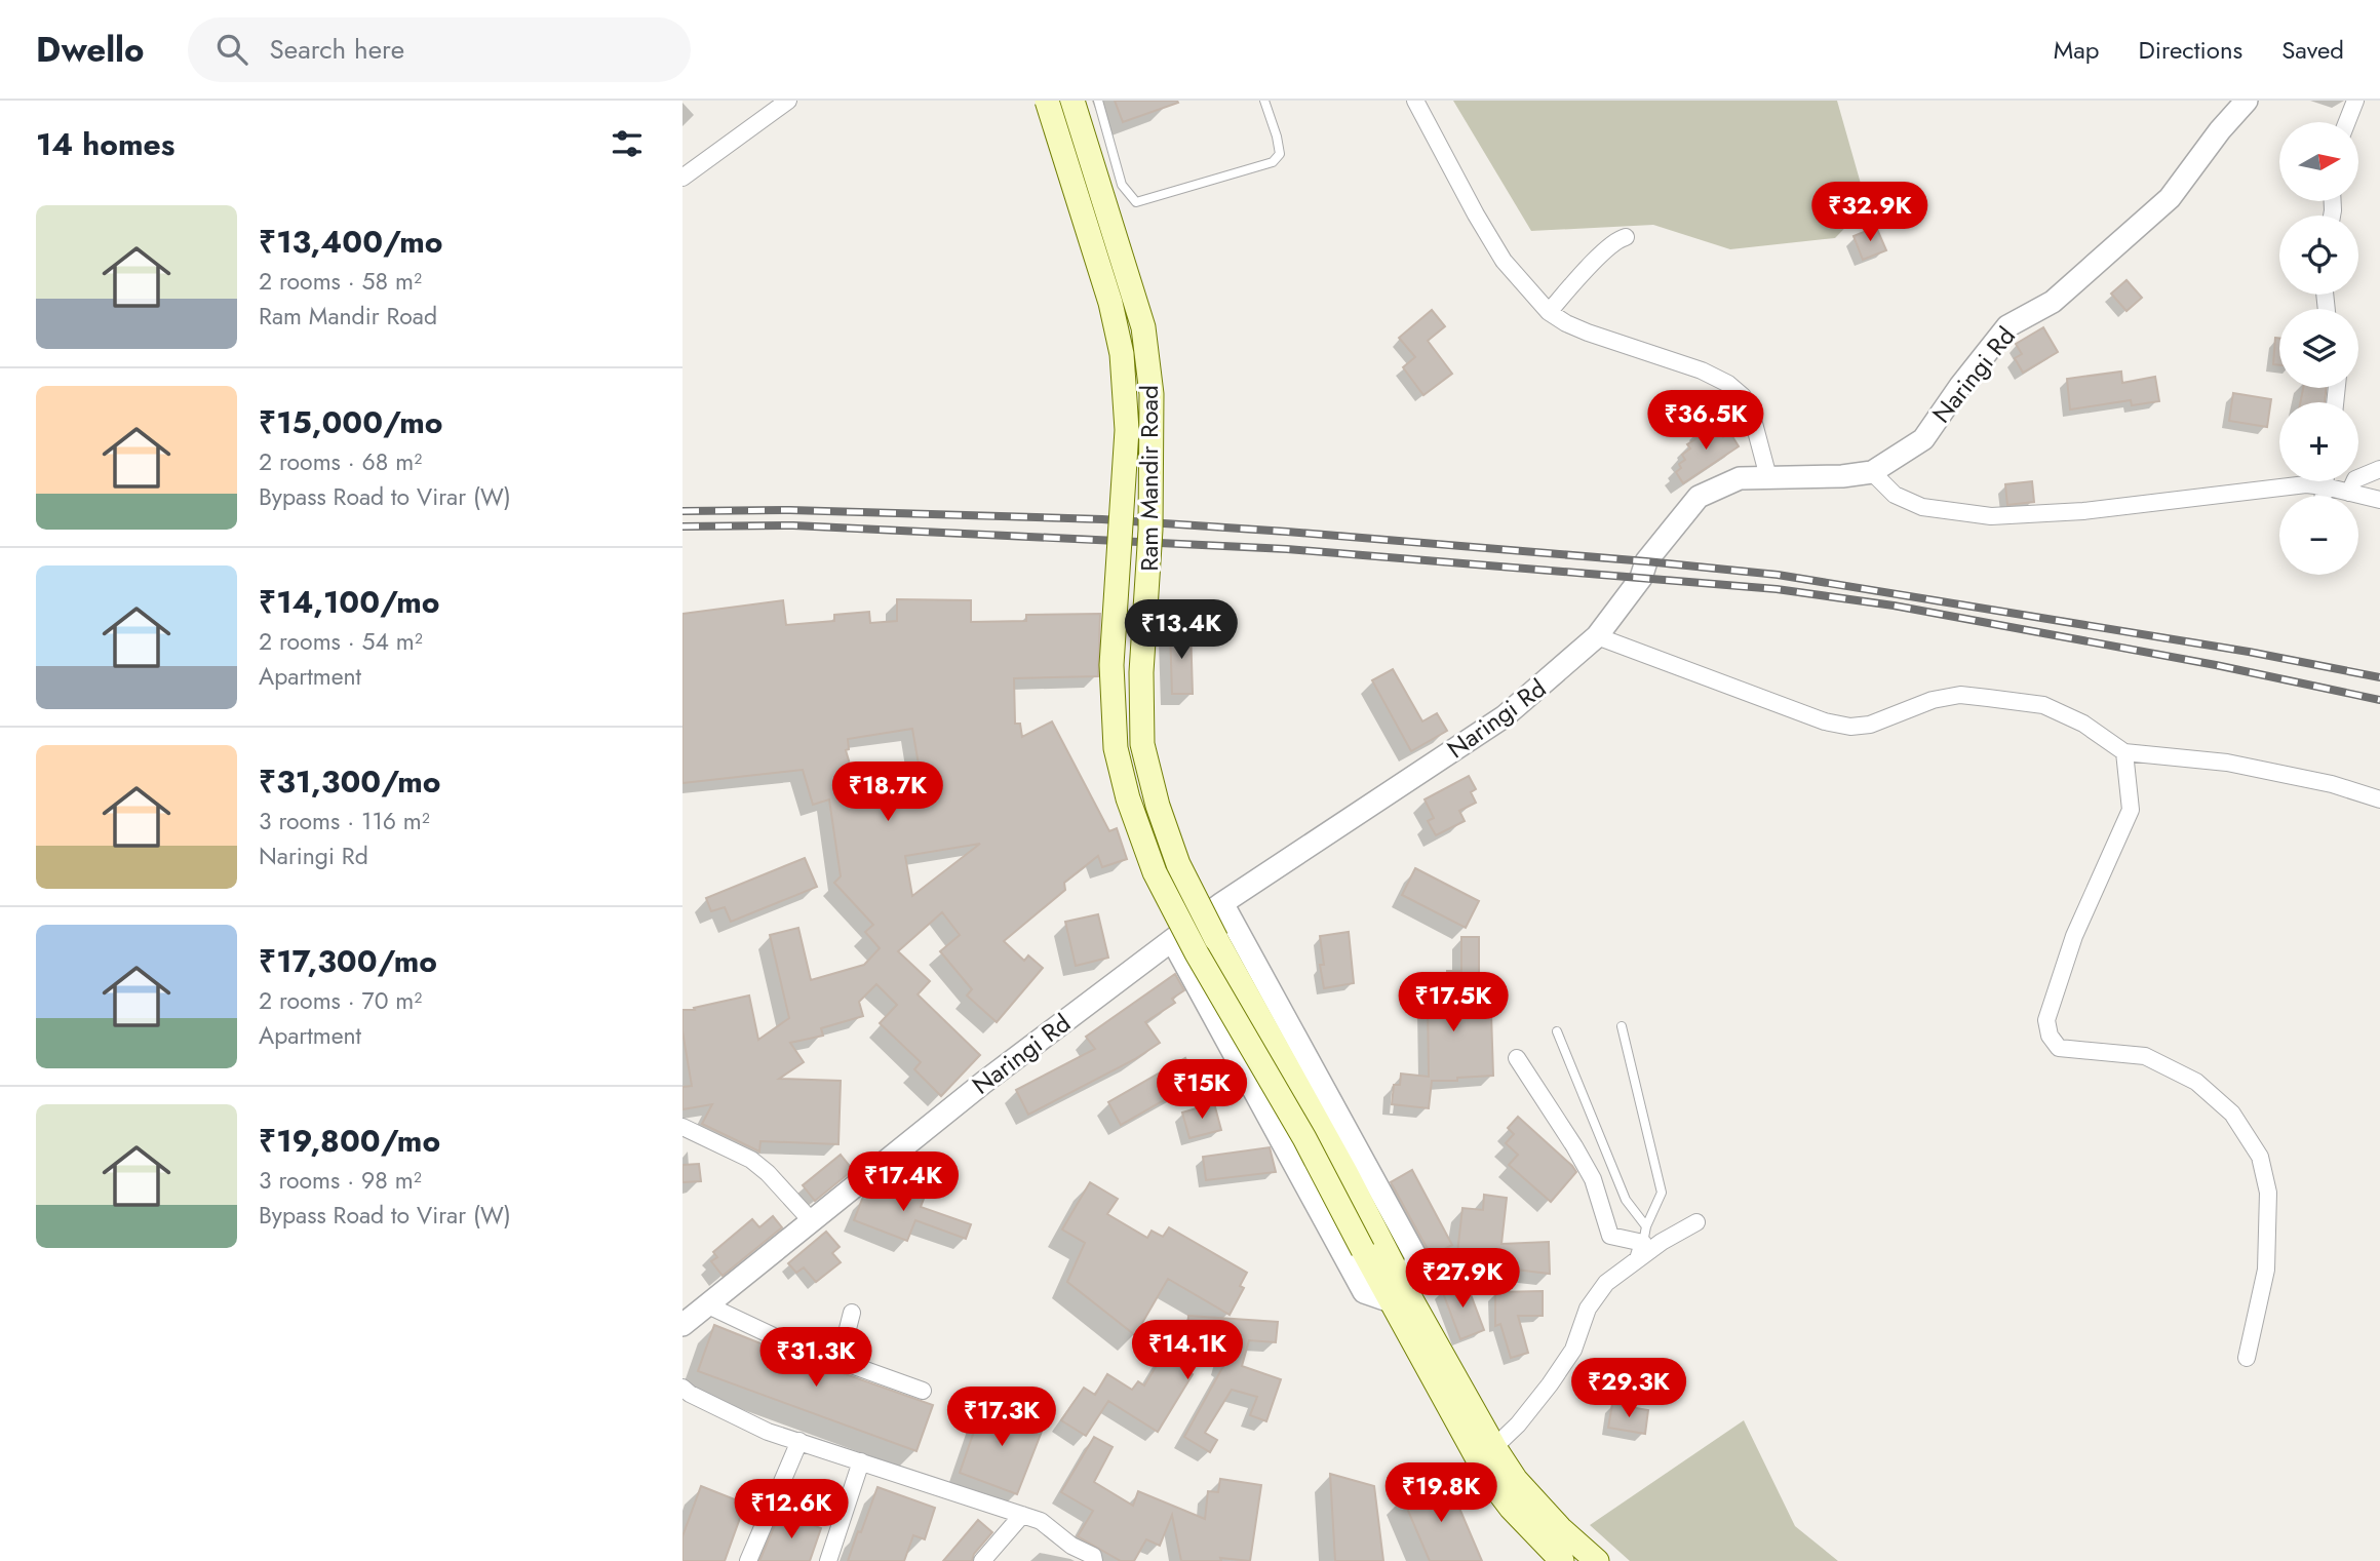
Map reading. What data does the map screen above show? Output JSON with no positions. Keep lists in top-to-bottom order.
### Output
{
  "streets": {
    "main road": ["Ram Mandir Road"],
    "street": ["Naringi Rd"]
  },
  "north": "right",
  "page": {
    "header": "Dwello",
    "search": "Search here",
    "nav": ["Map", "Directions", "Saved"],
    "heading": "14 homes",
    "map_buttons": ["+", "−"],
    "price": [
      "₹32.9K",
      "₹36.5K",
      "₹13.4K",
      "₹18.7K",
      "₹17.5K",
      "₹15K",
      "₹17.4K",
      "₹27.9K",
      "₹14.1K",
      "₹31.3K",
      "₹29.3K",
      "₹17.3K",
      "₹19.8K",
      "₹12.6K"
    ],
    "list": [
      {
        "name": "₹13,400/mo",
        "note": "2 rooms · 58 m² · Ram Mandir Road"
      },
      {
        "name": "₹15,000/mo",
        "note": "2 rooms · 68 m² · Bypass Road to Virar (W)"
      },
      {
        "name": "₹14,100/mo",
        "note": "2 rooms · 54 m² · Apartment"
      },
      {
        "name": "₹31,300/mo",
        "note": "3 rooms · 116 m² · Naringi Rd"
      },
      {
        "name": "₹17,300/mo",
        "note": "2 rooms · 70 m² · Apartment"
      },
      {
        "name": "₹19,800/mo",
        "note": "3 rooms · 98 m² · Bypass Road to Virar (W)"
      }
    ]
  }
}
